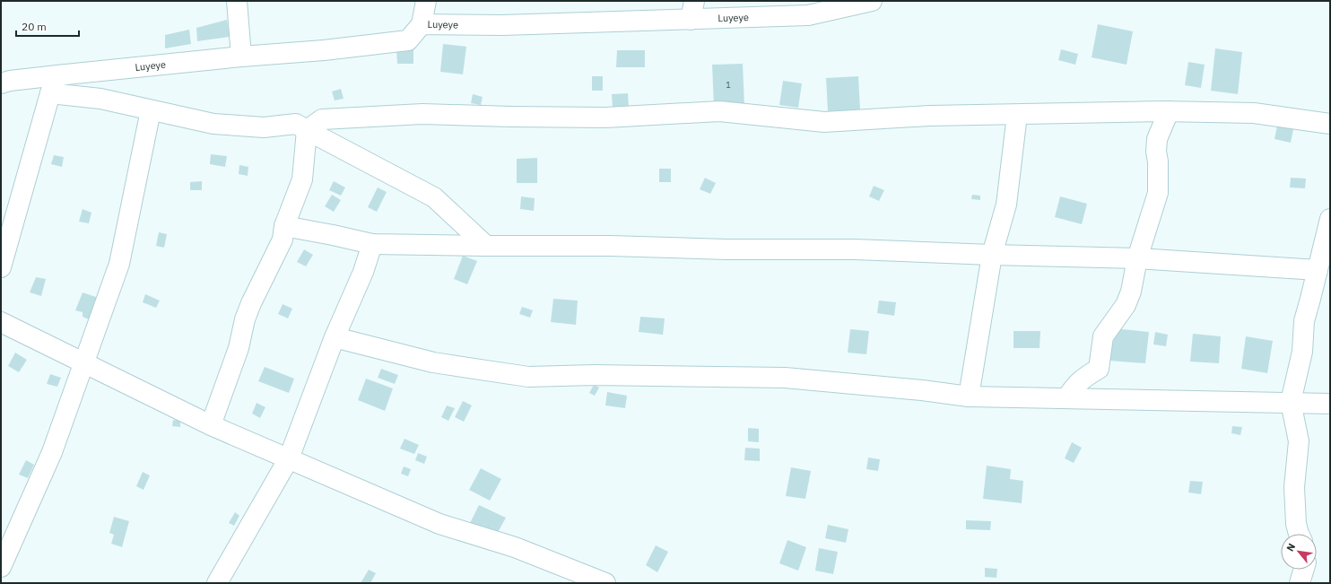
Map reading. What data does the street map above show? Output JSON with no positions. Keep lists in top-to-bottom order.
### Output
{
  "streets": {
    "street": ["Luyeye"]
  },
  "house_numbers": ["1"],
  "scale_bar": "20 m",
  "north": "top left"
}
